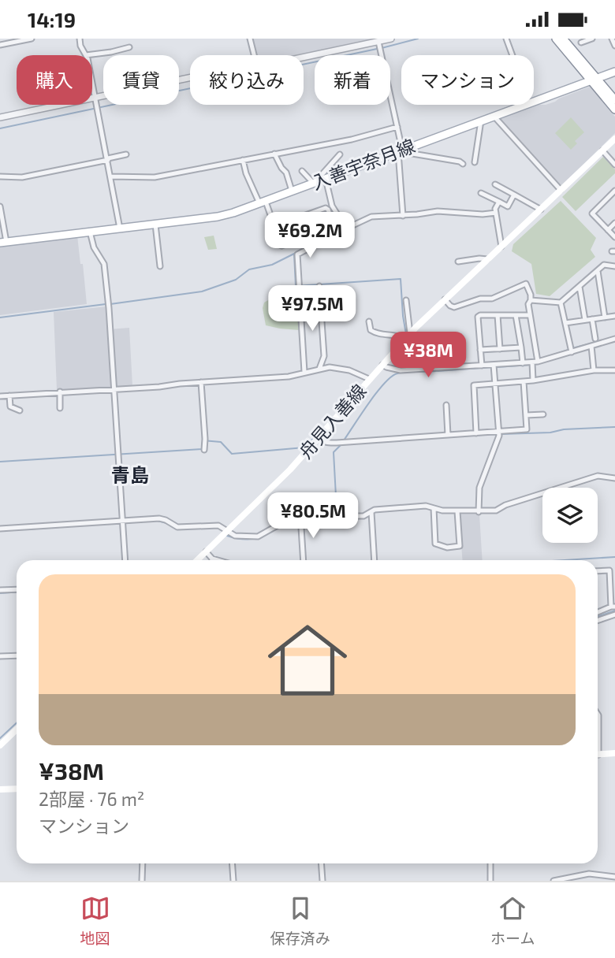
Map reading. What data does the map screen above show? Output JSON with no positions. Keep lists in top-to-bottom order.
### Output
{
  "streets": {
    "main road": ["入善宇奈月線", "舟見入善線"]
  },
  "districts": ["青島"],
  "page": {
    "status": "14:19",
    "chip": [
      "購入",
      "賃貸",
      "絞り込み",
      "新着",
      "マンション"
    ],
    "price": [
      "¥69.2M",
      "¥97.5M",
      "¥38M",
      "¥80.5M"
    ],
    "list": [
      {
        "name": "¥38M",
        "note": "2部屋 · 76 m² · マンション"
      }
    ],
    "tabs": ["地図", "保存済み", "ホーム"]
  }
}
